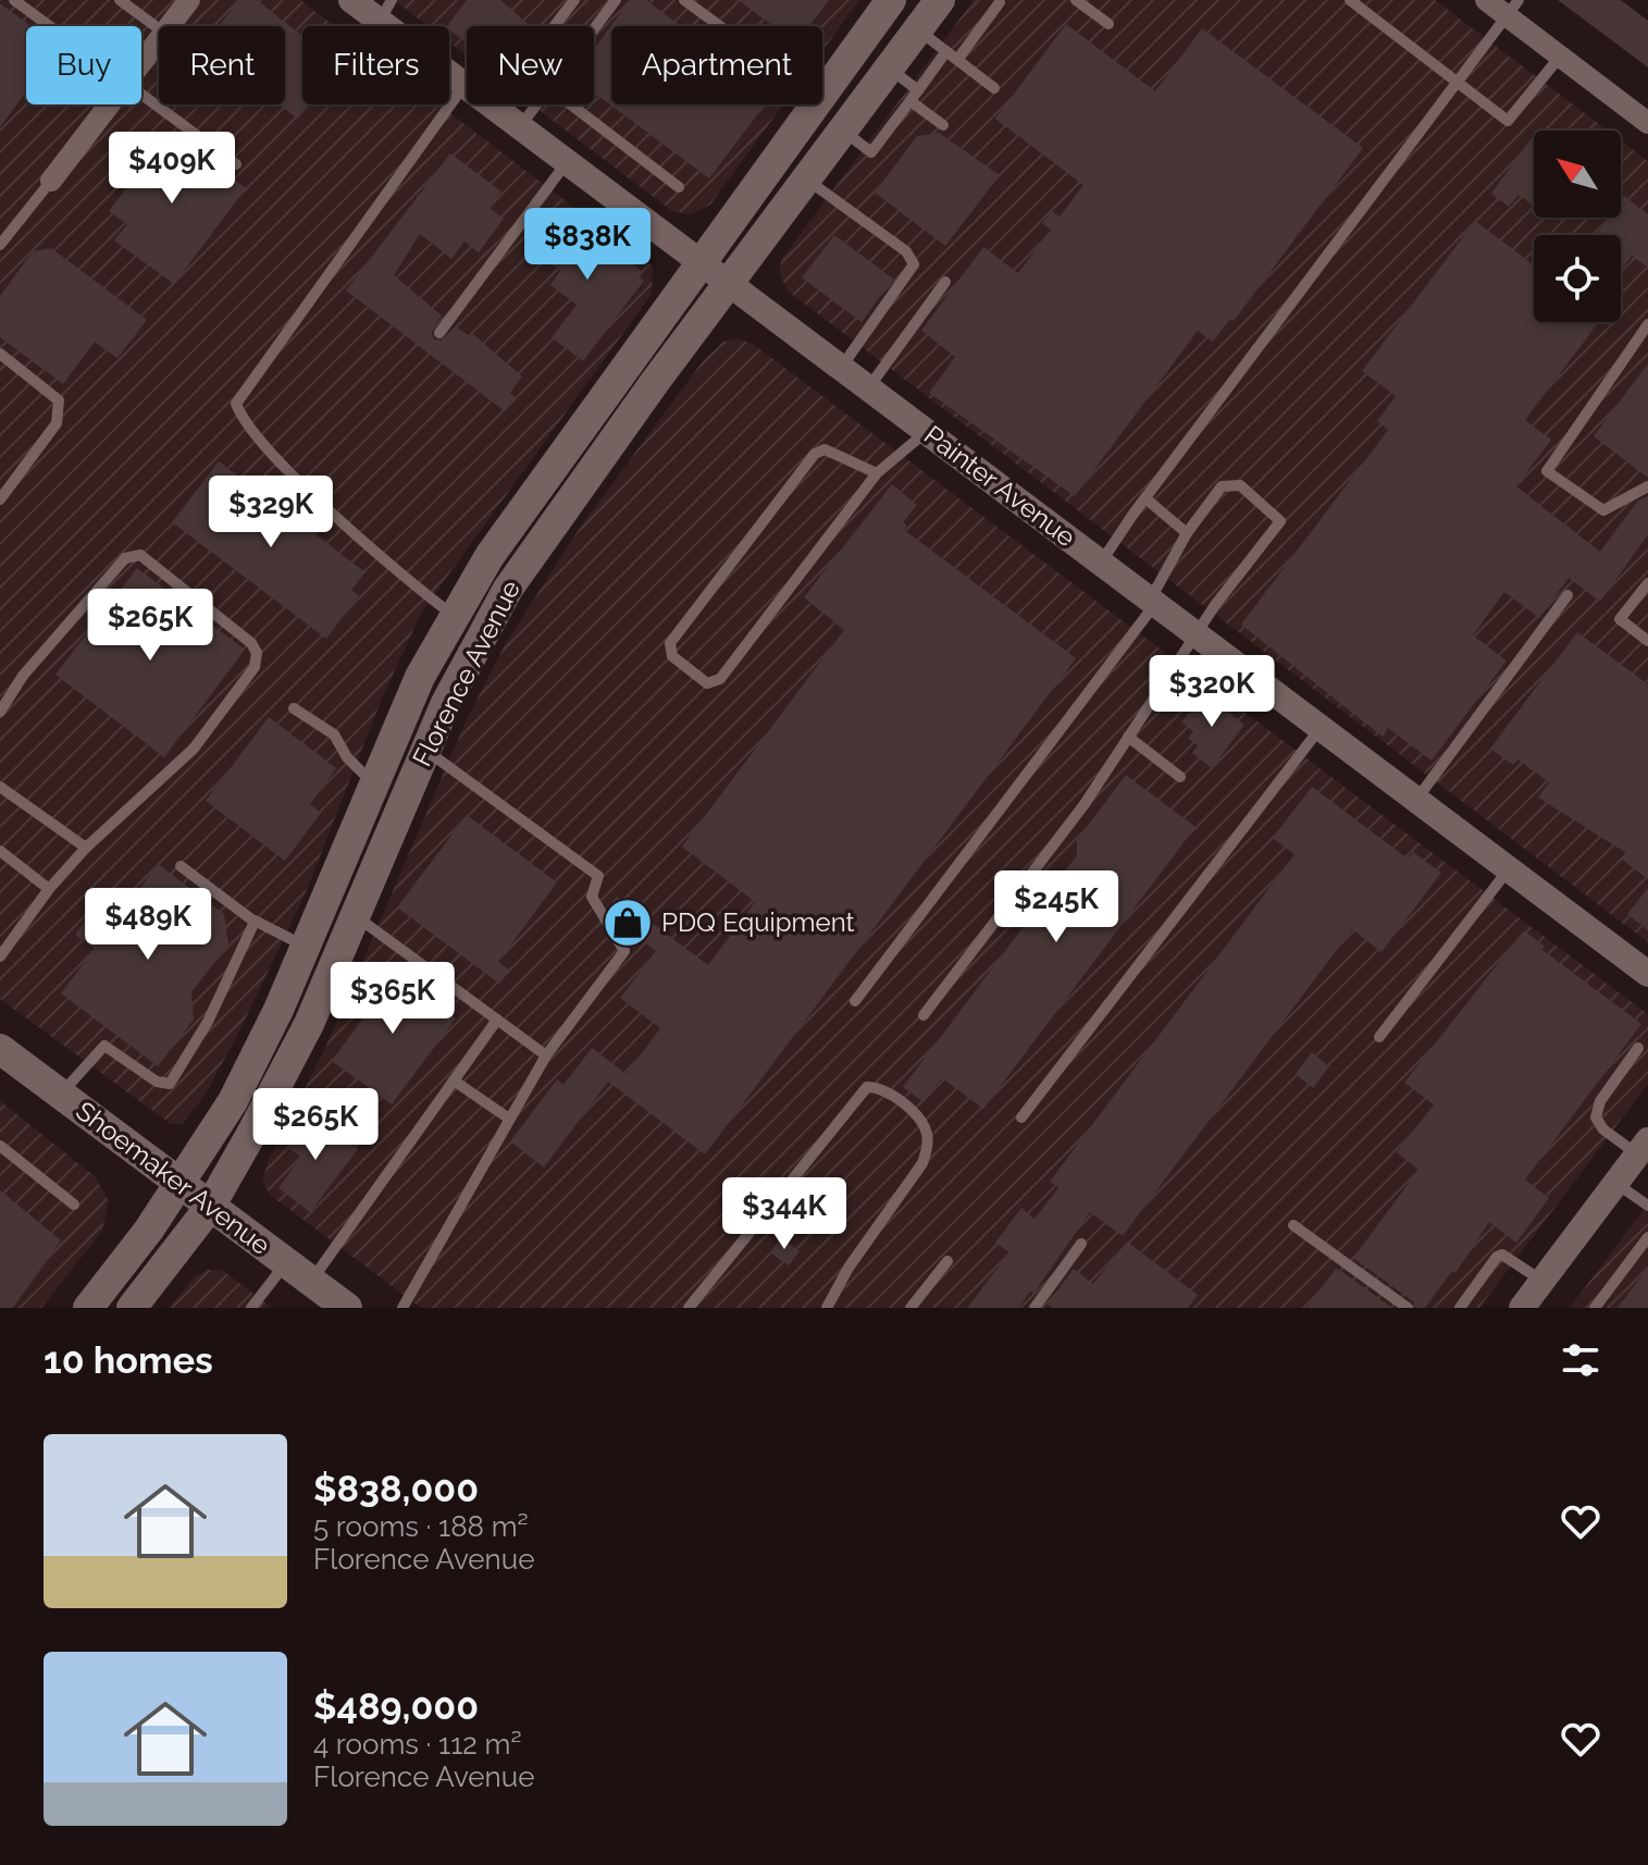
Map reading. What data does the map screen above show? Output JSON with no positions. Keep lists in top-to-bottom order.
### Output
{
  "streets": {
    "main road": ["Florence Avenue", "Shoemaker Avenue"],
    "street": ["Painter Avenue"]
  },
  "crossings": [
    ["Painter Avenue", "Florence Avenue"],
    ["Florence Avenue", "Shoemaker Avenue"]
  ],
  "places": {
    "shop": ["PDQ Equipment"]
  },
  "north": "top left",
  "page": {
    "chip": [
      "Buy",
      "Rent",
      "Filters",
      "New",
      "Apartment"
    ],
    "price": [
      "$409K",
      "$838K",
      "$329K",
      "$265K",
      "$320K",
      "$245K",
      "$489K",
      "$365K",
      "$265K",
      "$344K"
    ],
    "heading": "10 homes",
    "list": [
      {
        "name": "$838,000",
        "note": "5 rooms · 188 m² · Florence Avenue"
      },
      {
        "name": "$489,000",
        "note": "4 rooms · 112 m² · Florence Avenue"
      }
    ]
  }
}
